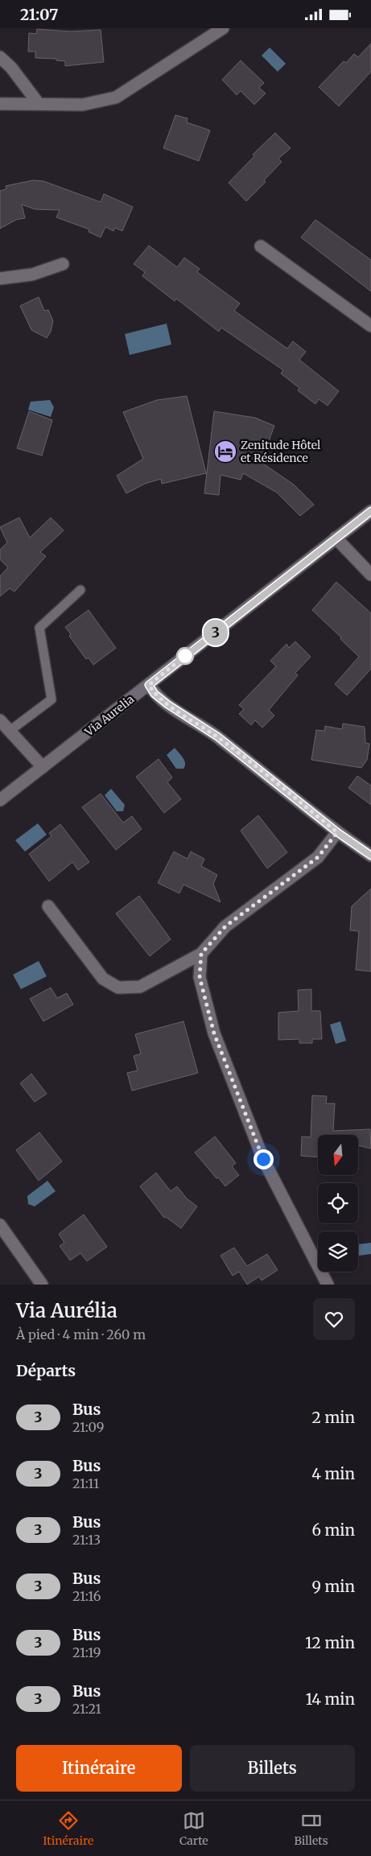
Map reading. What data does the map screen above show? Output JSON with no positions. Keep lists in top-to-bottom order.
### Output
{
  "streets": {
    "street": ["Via Aurelia"]
  },
  "places": {
    "hotel": ["Zenitude Hôtel et Résidence"]
  },
  "lines": ["bus line 3"],
  "north": "bottom",
  "page": {
    "status": "21:07",
    "on_map": "3",
    "heading": [
      ["Via Aurélia", "À pied · 4 min · 260 m"],
      "Départs"
    ],
    "list": [
      {
        "mark": "3",
        "name": "Bus",
        "note": "21:09",
        "value": "2 min"
      },
      {
        "mark": "3",
        "name": "Bus",
        "note": "21:11",
        "value": "4 min"
      },
      {
        "mark": "3",
        "name": "Bus",
        "note": "21:13",
        "value": "6 min"
      },
      {
        "mark": "3",
        "name": "Bus",
        "note": "21:16",
        "value": "9 min"
      },
      {
        "mark": "3",
        "name": "Bus",
        "note": "21:19",
        "value": "12 min"
      },
      {
        "mark": "3",
        "name": "Bus",
        "note": "21:21",
        "value": "14 min"
      }
    ],
    "buttons": ["Itinéraire", "Billets"],
    "tabs": ["Itinéraire", "Carte", "Billets"]
  }
}
